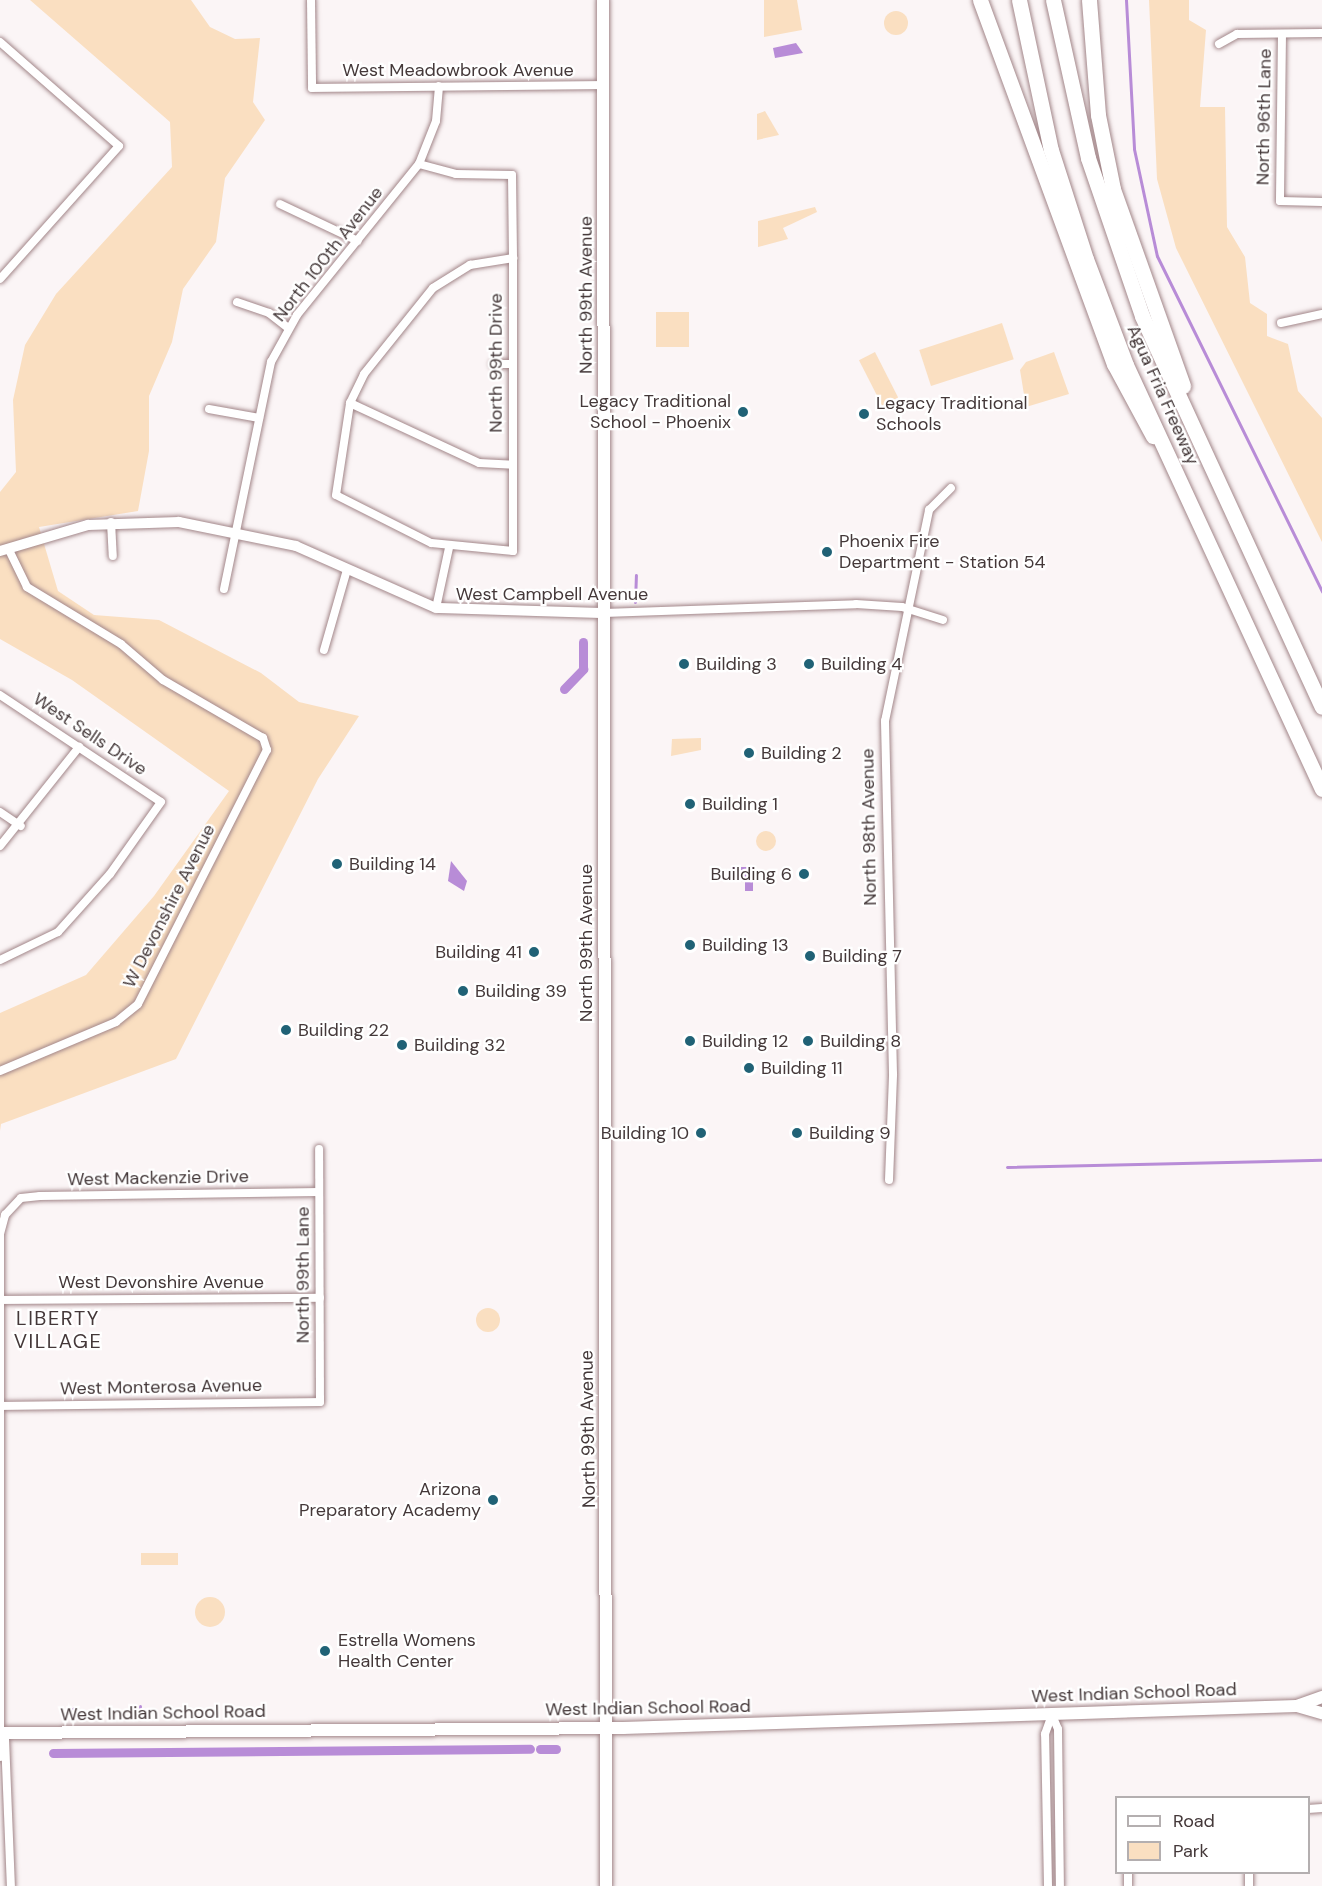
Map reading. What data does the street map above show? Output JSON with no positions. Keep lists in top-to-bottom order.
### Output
{
  "streets": {
    "highway": ["Agua Fria Freeway"],
    "main road": ["North 99th Avenue", "West Indian School Road"],
    "street": [
      "West Meadowbrook Avenue",
      "North 96th Lane",
      "North 100th Avenue",
      "North 99th Drive",
      "West Campbell Avenue",
      "West Sells Drive",
      "North 98th Avenue",
      "W Devonshire Avenue",
      "West Mackenzie Drive",
      "North 99th Lane",
      "West Devonshire Avenue",
      "West Monterosa Avenue"
    ]
  },
  "crossings": [
    ["West Meadowbrook Avenue", "North 100th Avenue"],
    ["West Meadowbrook Avenue", "North 99th Avenue"],
    ["North 100th Avenue", "North 99th Drive"],
    ["North 100th Avenue", "West Campbell Avenue"],
    ["North 99th Avenue", "West Campbell Avenue"],
    ["North 99th Avenue", "West Indian School Road"],
    ["West Campbell Avenue", "North 98th Avenue"],
    ["West Campbell Avenue", "W Devonshire Avenue"],
    ["West Mackenzie Drive", "North 99th Lane"],
    ["West Mackenzie Drive", "West Devonshire Avenue"],
    ["North 99th Lane", "West Devonshire Avenue"],
    ["North 99th Lane", "West Monterosa Avenue"]
  ],
  "districts": ["LIBERTY VILLAGE"],
  "places": [
    "Legacy Traditional School - Phoenix",
    "Legacy Traditional Schools",
    "Phoenix Fire Department - Station 54",
    "Building 3",
    "Building 4",
    "Building 2",
    "Building 1",
    "Building 14",
    "Building 6",
    "Building 13",
    "Building 41",
    "Building 7",
    "Building 39",
    "Building 22",
    "Building 12",
    "Building 8",
    "Building 32",
    "Building 11",
    "Building 10",
    "Building 9",
    "Arizona Preparatory Academy",
    "Estrella Womens Health Center"
  ],
  "legend": ["Road", "Park"]
}
